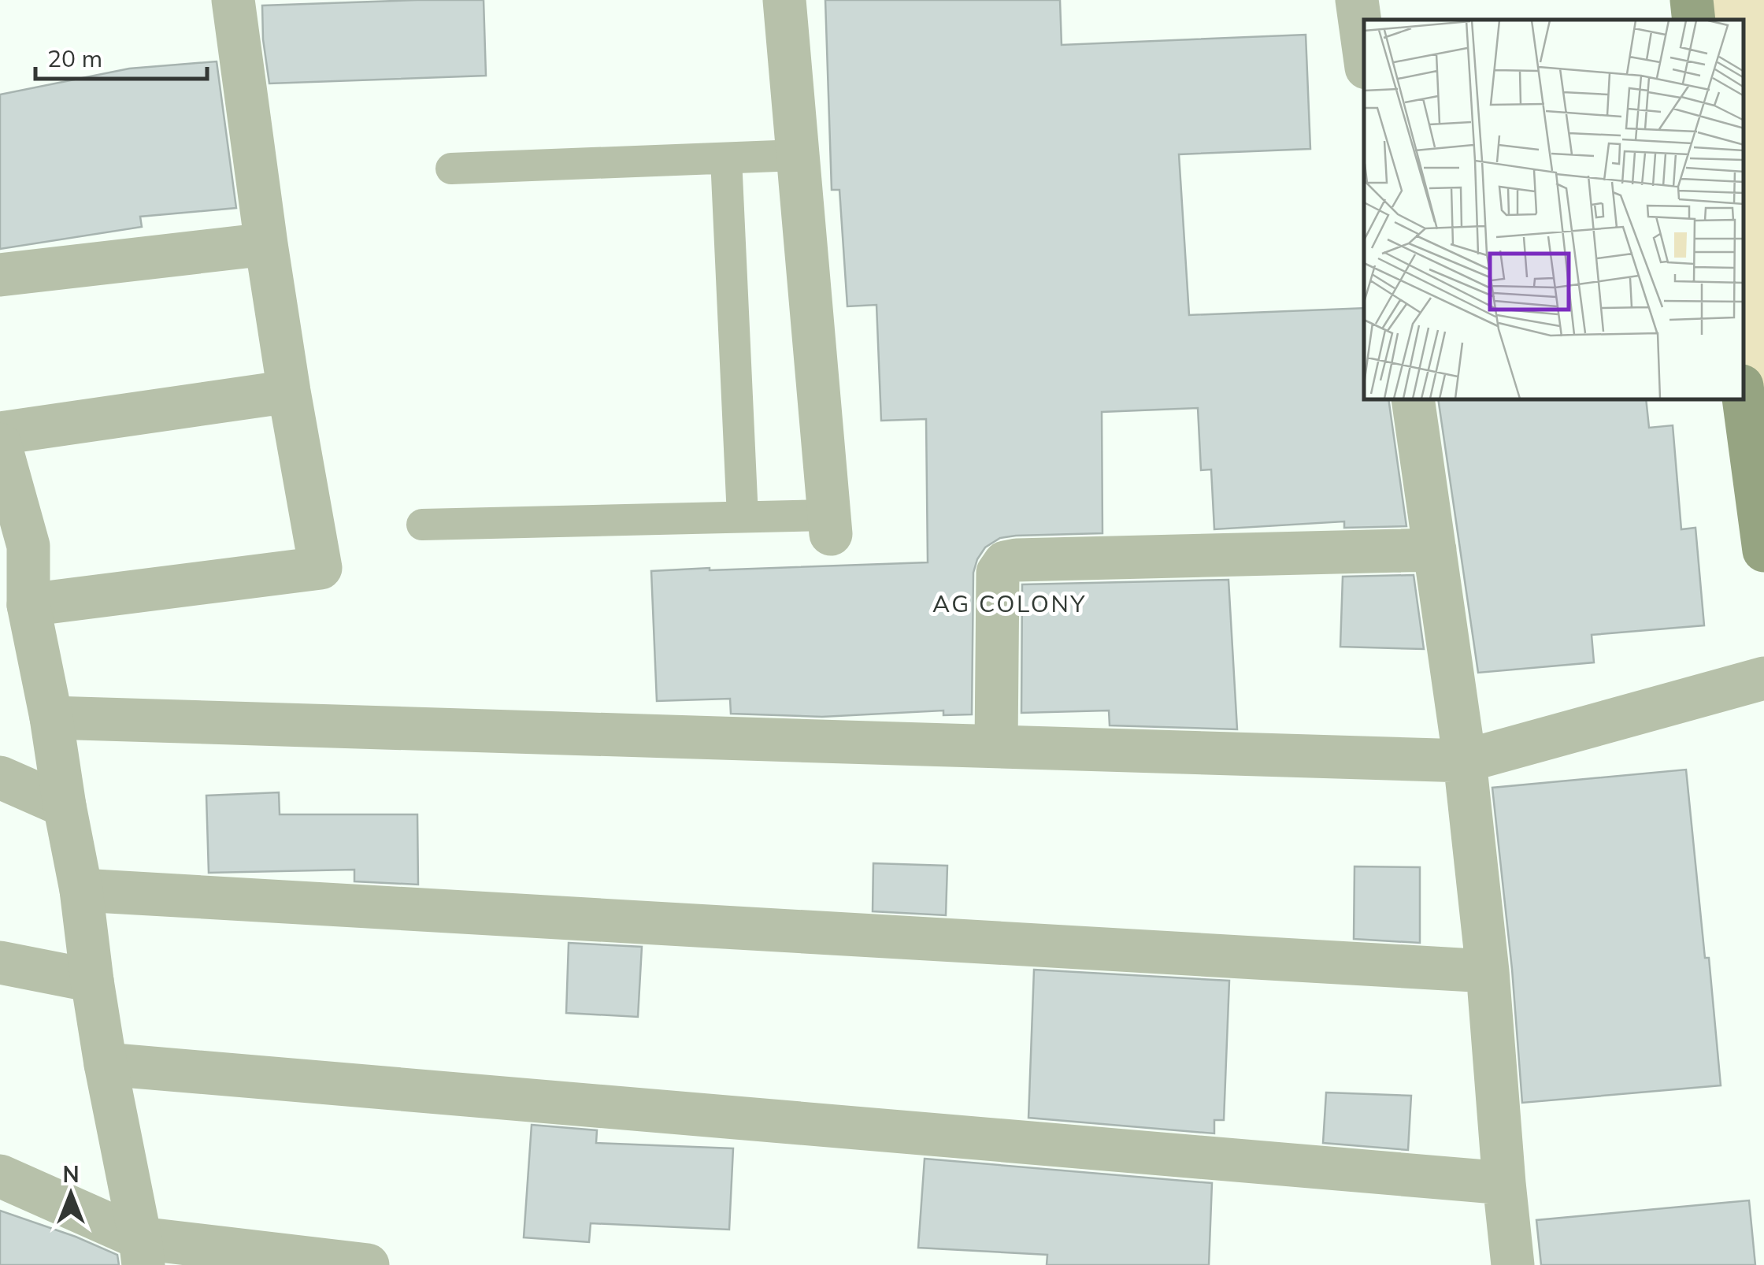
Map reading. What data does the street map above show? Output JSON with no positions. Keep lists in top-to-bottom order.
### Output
{
  "districts": ["AG COLONY"],
  "scale_bar": "20 m",
  "north": "top"
}
